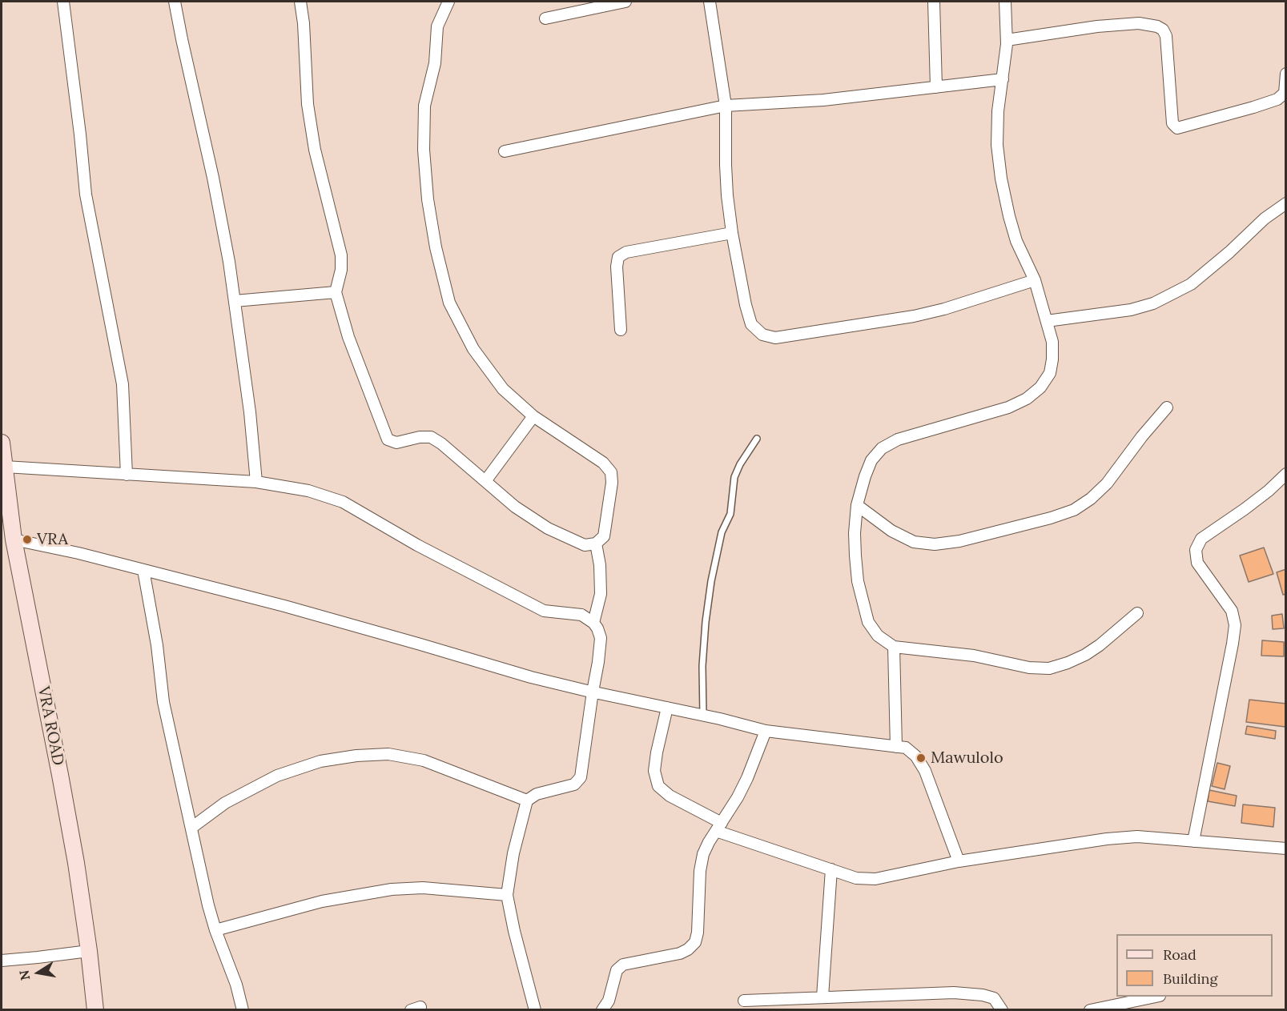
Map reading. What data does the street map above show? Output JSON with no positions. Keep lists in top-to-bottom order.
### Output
{
  "streets": {
    "street": ["VRA ROAD"]
  },
  "places": ["VRA", "Mawulolo"],
  "legend": ["Road", "Building"],
  "north": "left"
}
